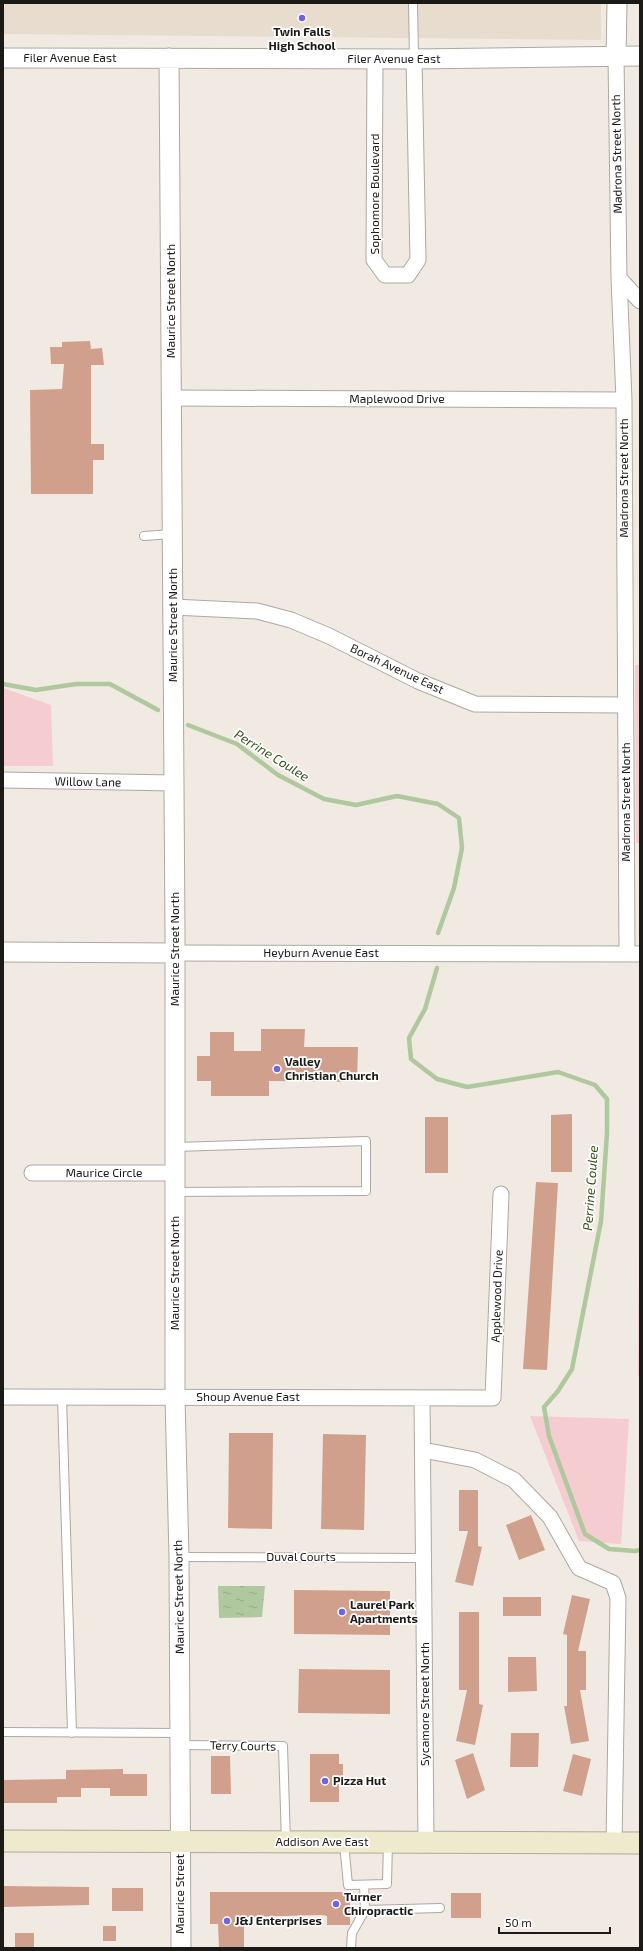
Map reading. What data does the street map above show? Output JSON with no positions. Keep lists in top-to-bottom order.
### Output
{
  "streets": {
    "main road": ["Addison Ave East"],
    "street": [
      "Filer Avenue East",
      "Madrona Street North",
      "Sophomore Boulevard",
      "Maurice Street North",
      "Maplewood Drive",
      "Borah Avenue East",
      "Willow Lane",
      "Heyburn Avenue East",
      "Maurice Circle",
      "Applewood Drive",
      "Shoup Avenue East",
      "Sycamore Street North",
      "Maurice Street"
    ],
    "lane": ["Duval Courts", "Terry Courts"]
  },
  "crossings": [
    ["Filer Avenue East", "Madrona Street North"],
    ["Filer Avenue East", "Sophomore Boulevard"],
    ["Filer Avenue East", "Maurice Street North"],
    ["Madrona Street North", "Maplewood Drive"],
    ["Madrona Street North", "Borah Avenue East"],
    ["Madrona Street North", "Heyburn Avenue East"],
    ["Maurice Street North", "Maplewood Drive"],
    ["Maurice Street North", "Borah Avenue East"],
    ["Maurice Street North", "Willow Lane"],
    ["Maurice Street North", "Heyburn Avenue East"],
    ["Maurice Street North", "Maurice Circle"],
    ["Maurice Street North", "Shoup Avenue East"],
    ["Maurice Street North", "Duval Courts"],
    ["Maurice Street North", "Terry Courts"],
    ["Maurice Street North", "Addison Ave East"],
    ["Maurice Street North", "Maurice Street"],
    ["Applewood Drive", "Shoup Avenue East"],
    ["Shoup Avenue East", "Sycamore Street North"],
    ["Duval Courts", "Sycamore Street North"],
    ["Sycamore Street North", "Addison Ave East"],
    ["Terry Courts", "Addison Ave East"],
    ["Addison Ave East", "Maurice Street"]
  ],
  "water": ["Perrine Coulee"],
  "places": [
    "Twin Falls High School",
    "Valley Christian Church",
    "Laurel Park Apartments",
    "Pizza Hut",
    "Turner Chiropractic",
    "J&J Enterprises"
  ],
  "scale_bar": "50 m"
}
